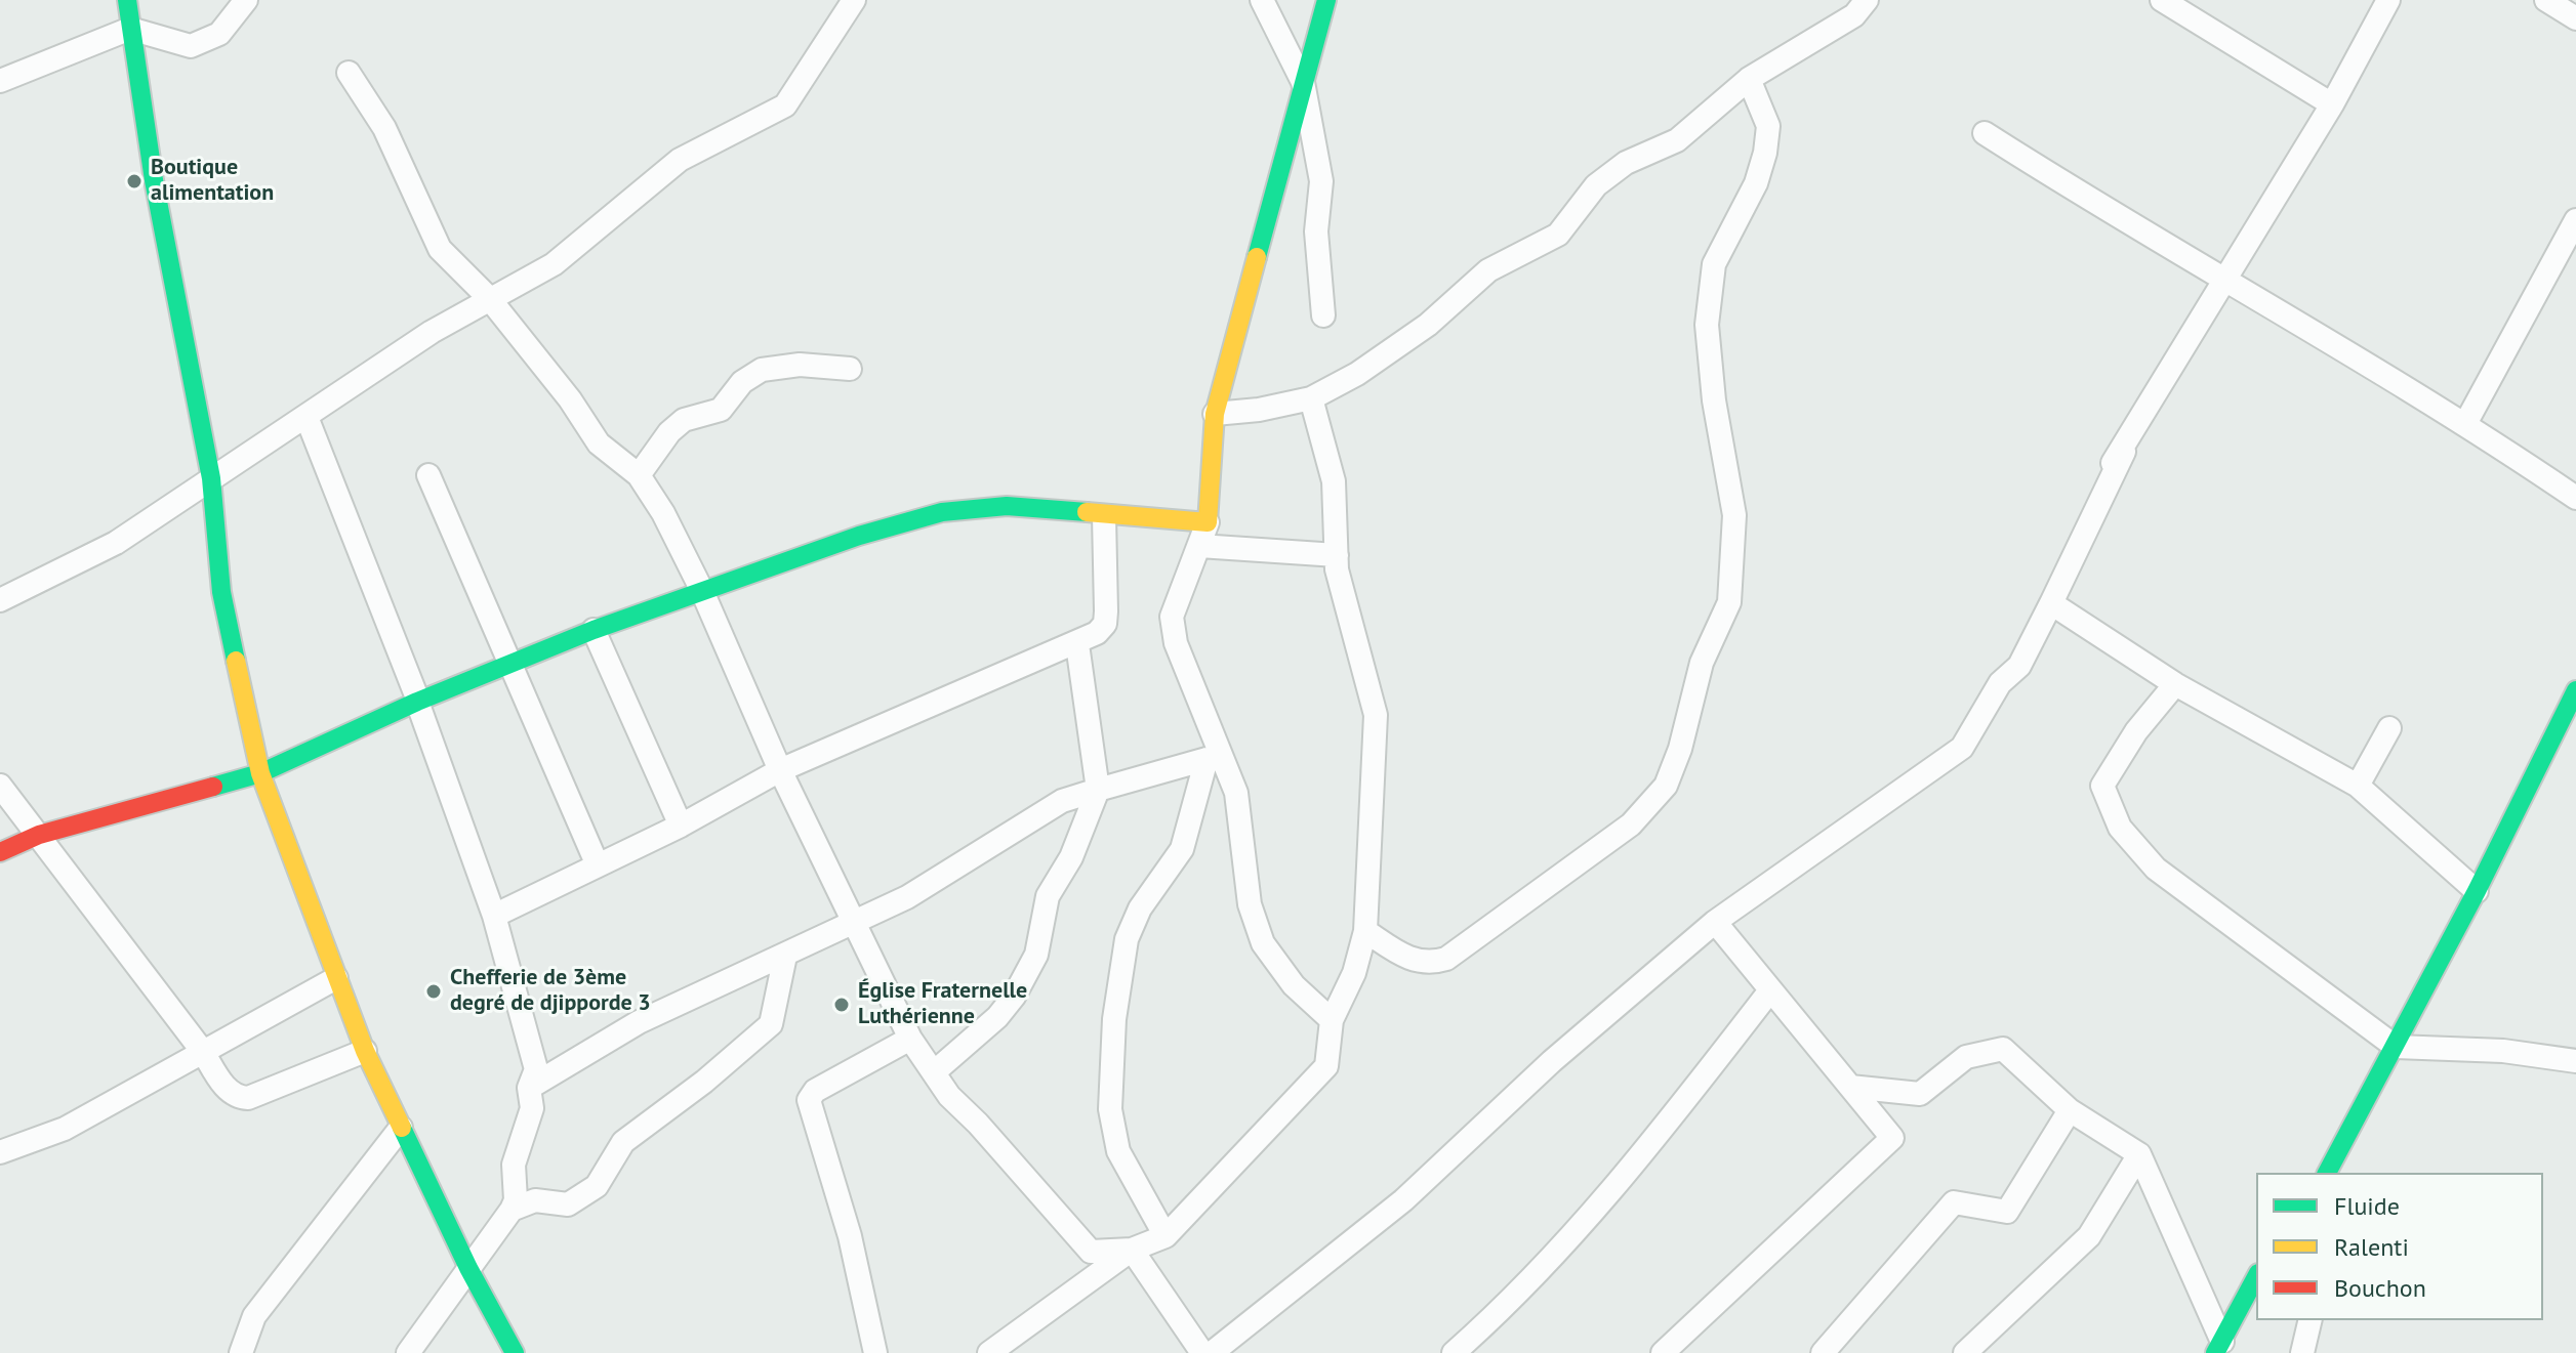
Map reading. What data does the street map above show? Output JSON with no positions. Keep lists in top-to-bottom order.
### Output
{
  "places": ["Boutique alimentation", "Chefferie de 3ème degré de djipporde 3", "Église Fraternelle Luthérienne"],
  "legend": ["Fluide", "Ralenti", "Bouchon"]
}
